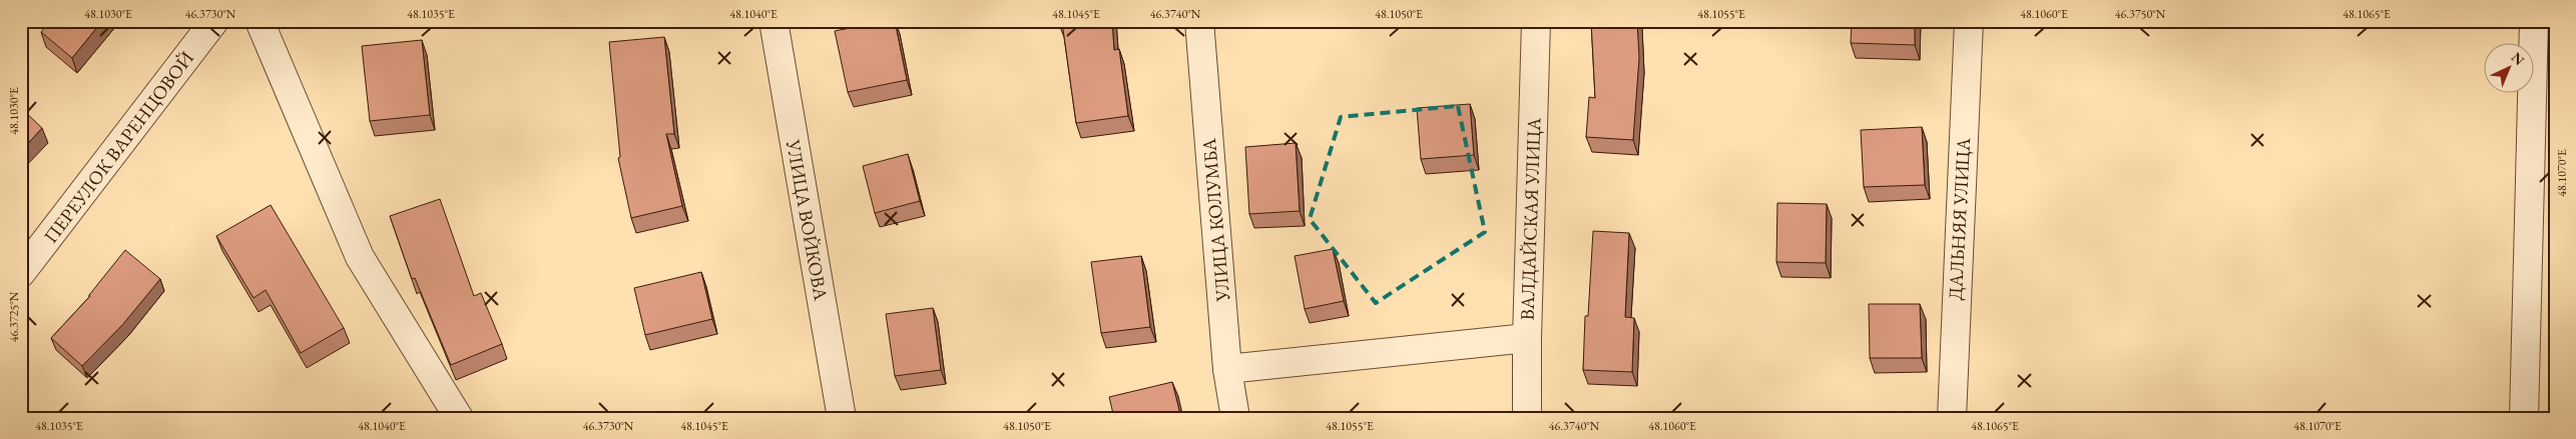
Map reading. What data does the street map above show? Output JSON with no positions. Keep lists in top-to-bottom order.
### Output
{
  "streets": {
    "street": [
      "ПЕРЕУЛОК ВАРЕНЦОВОЙ",
      "ВАЛДАЙСКАЯ УЛИЦА",
      "ДАЛЬНЯЯ УЛИЦА",
      "УЛИЦА ВОЙКОВА",
      "УЛИЦА КОЛУМБА"
    ]
  },
  "north": "top right",
  "coordinates": [
    "48.1030°E",
    "46.3730°N",
    "48.1035°E",
    "48.1040°E",
    "48.1045°E",
    "46.3740°N",
    "48.1050°E",
    "48.1055°E",
    "48.1060°E",
    "46.3750°N",
    "48.1065°E",
    "48.1070°E",
    "46.3725°N"
  ]
}
